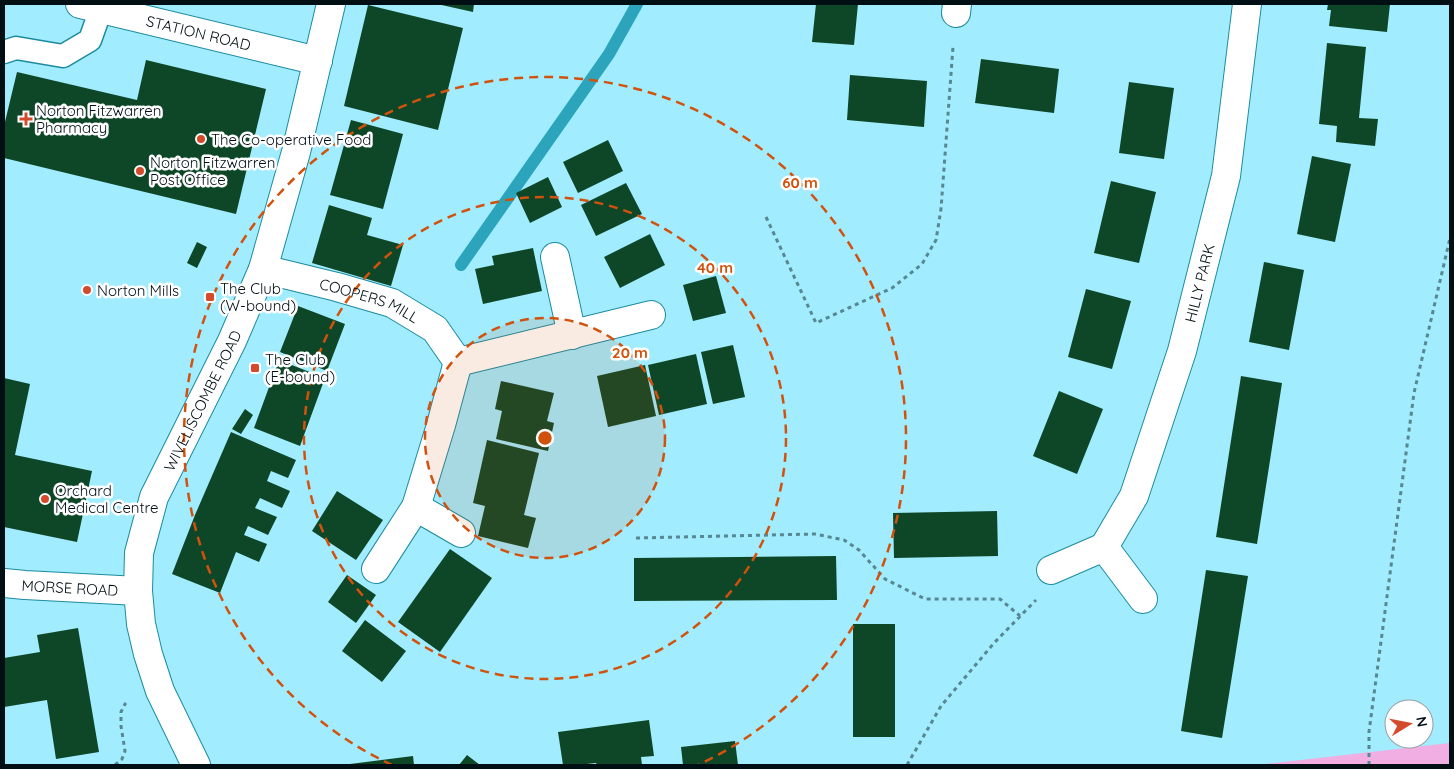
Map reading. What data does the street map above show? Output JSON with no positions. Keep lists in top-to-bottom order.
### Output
{
  "streets": {
    "street": [
      "STATION ROAD",
      "HILLY PARK",
      "COOPERS MILL",
      "WIVELISCOMBE ROAD",
      "MORSE ROAD"
    ]
  },
  "crossings": [
    ["STATION ROAD", "WIVELISCOMBE ROAD"],
    ["COOPERS MILL", "WIVELISCOMBE ROAD"],
    ["WIVELISCOMBE ROAD", "MORSE ROAD"]
  ],
  "places": {
    "health": ["Norton Fitzwarren Pharmacy"],
    "other": [
      "The Co-operative Food",
      "Norton Fitzwarren Post Office",
      "Norton Mills",
      "Orchard Medical Centre"
    ],
    "transit": ["The Club (W-bound)", "The Club (E-bound)"]
  },
  "north": "right",
  "rings": ["60 m", "40 m", "20 m"]
}
